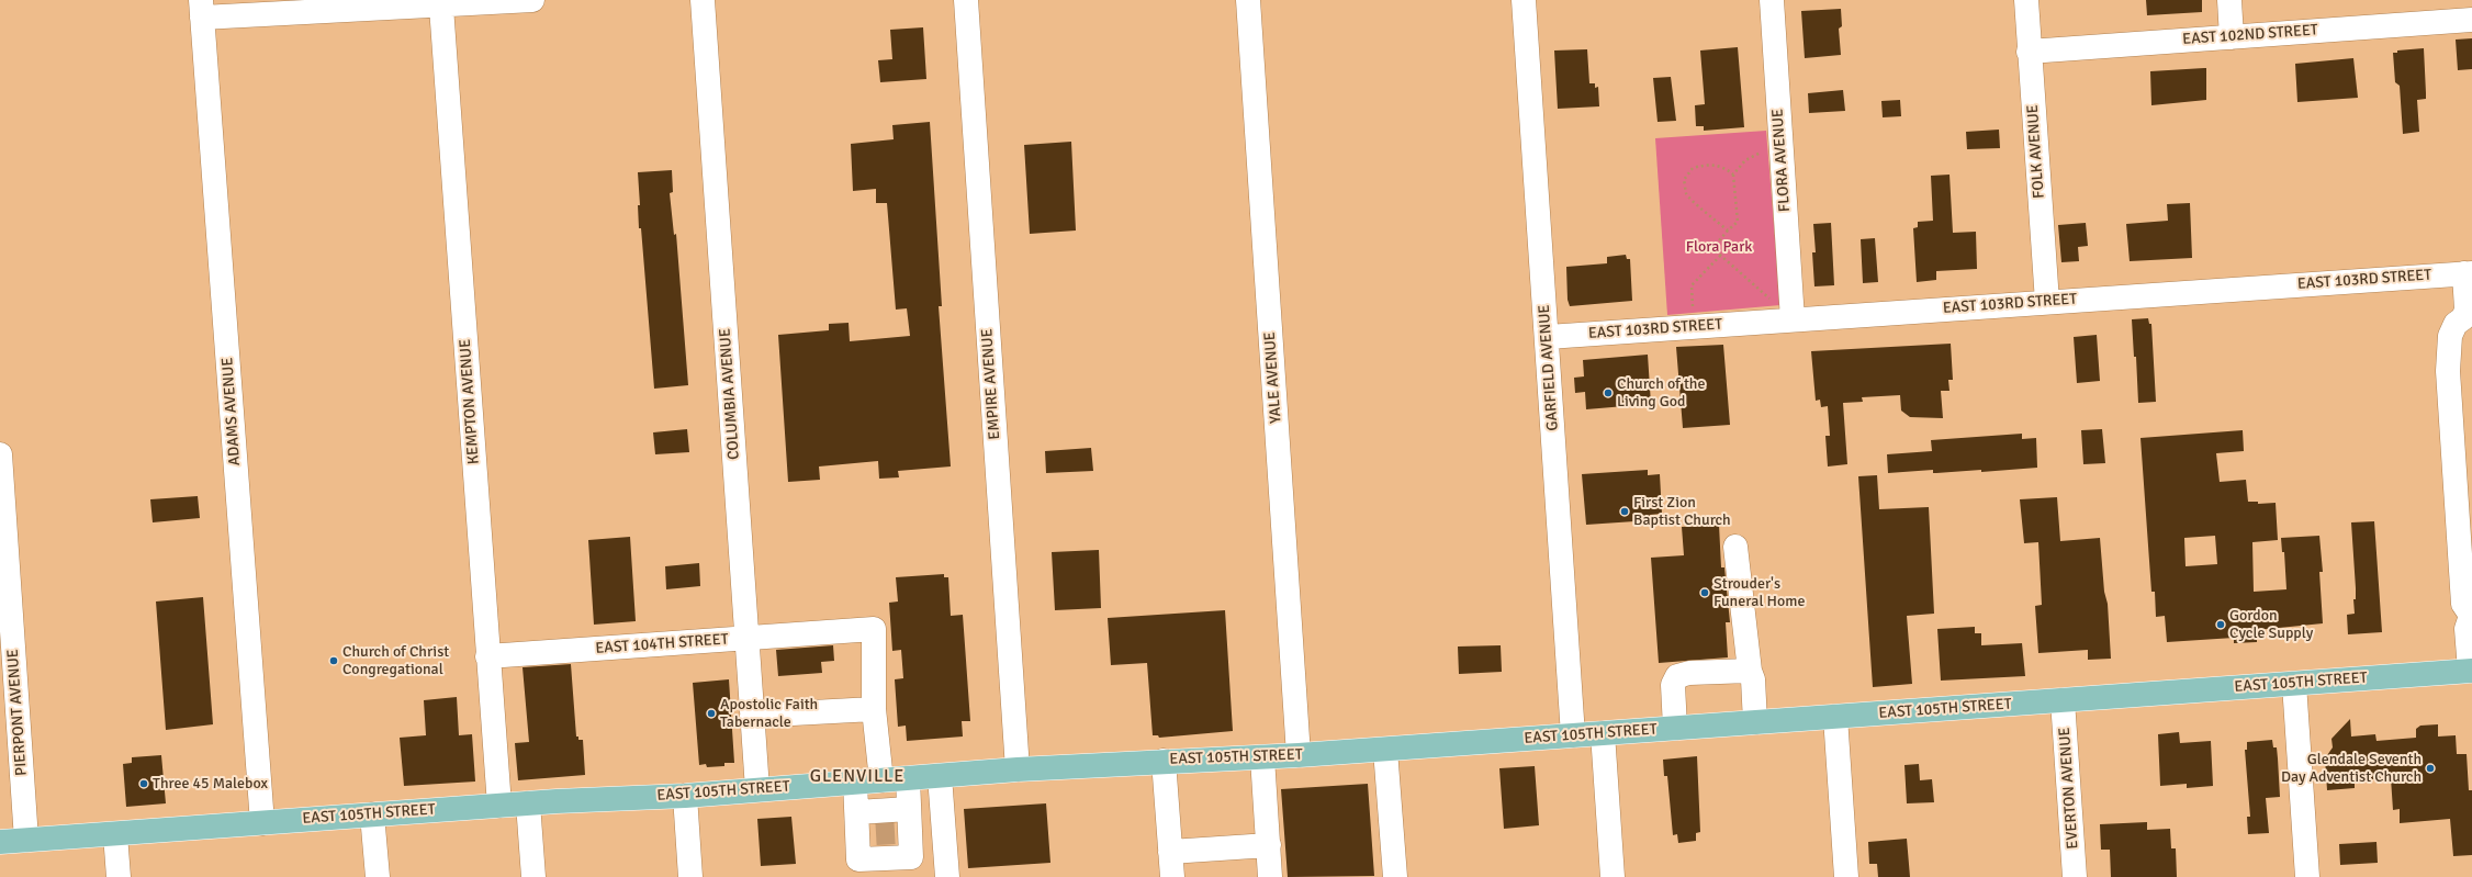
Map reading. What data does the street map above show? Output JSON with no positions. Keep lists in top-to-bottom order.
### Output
{
  "streets": {
    "main road": ["EAST 105TH STREET"],
    "street": [
      "EAST 102ND STREET",
      "FOLK AVENUE",
      "FLORA AVENUE",
      "EAST 103RD STREET",
      "GARFIELD AVENUE",
      "YALE AVENUE",
      "EMPIRE AVENUE",
      "COLUMBIA AVENUE",
      "KEMPTON AVENUE",
      "ADAMS AVENUE",
      "EAST 104TH STREET",
      "PIERPONT AVENUE",
      "EVERTON AVENUE"
    ]
  },
  "crossings": [
    ["EAST 102ND STREET", "FOLK AVENUE"],
    ["FOLK AVENUE", "EAST 103RD STREET"],
    ["FLORA AVENUE", "EAST 103RD STREET"],
    ["EAST 103RD STREET", "GARFIELD AVENUE"],
    ["GARFIELD AVENUE", "EAST 105TH STREET"],
    ["YALE AVENUE", "EAST 105TH STREET"],
    ["EMPIRE AVENUE", "EAST 105TH STREET"],
    ["COLUMBIA AVENUE", "EAST 104TH STREET"],
    ["COLUMBIA AVENUE", "EAST 105TH STREET"],
    ["KEMPTON AVENUE", "EAST 104TH STREET"],
    ["KEMPTON AVENUE", "EAST 105TH STREET"],
    ["ADAMS AVENUE", "EAST 105TH STREET"],
    ["EAST 105TH STREET", "PIERPONT AVENUE"],
    ["EAST 105TH STREET", "EVERTON AVENUE"]
  ],
  "districts": ["GLENVILLE"],
  "parks": ["Flora Park"],
  "places": [
    "Church of the Living God",
    "First Zion Baptist Church",
    "Strouder's Funeral Home",
    "Gordon Cycle Supply",
    "Church of Christ Congregational",
    "Apostolic Faith Tabernacle",
    "Glendale Seventh Day Adventist Church",
    "Three 45 Malebox"
  ]
}
